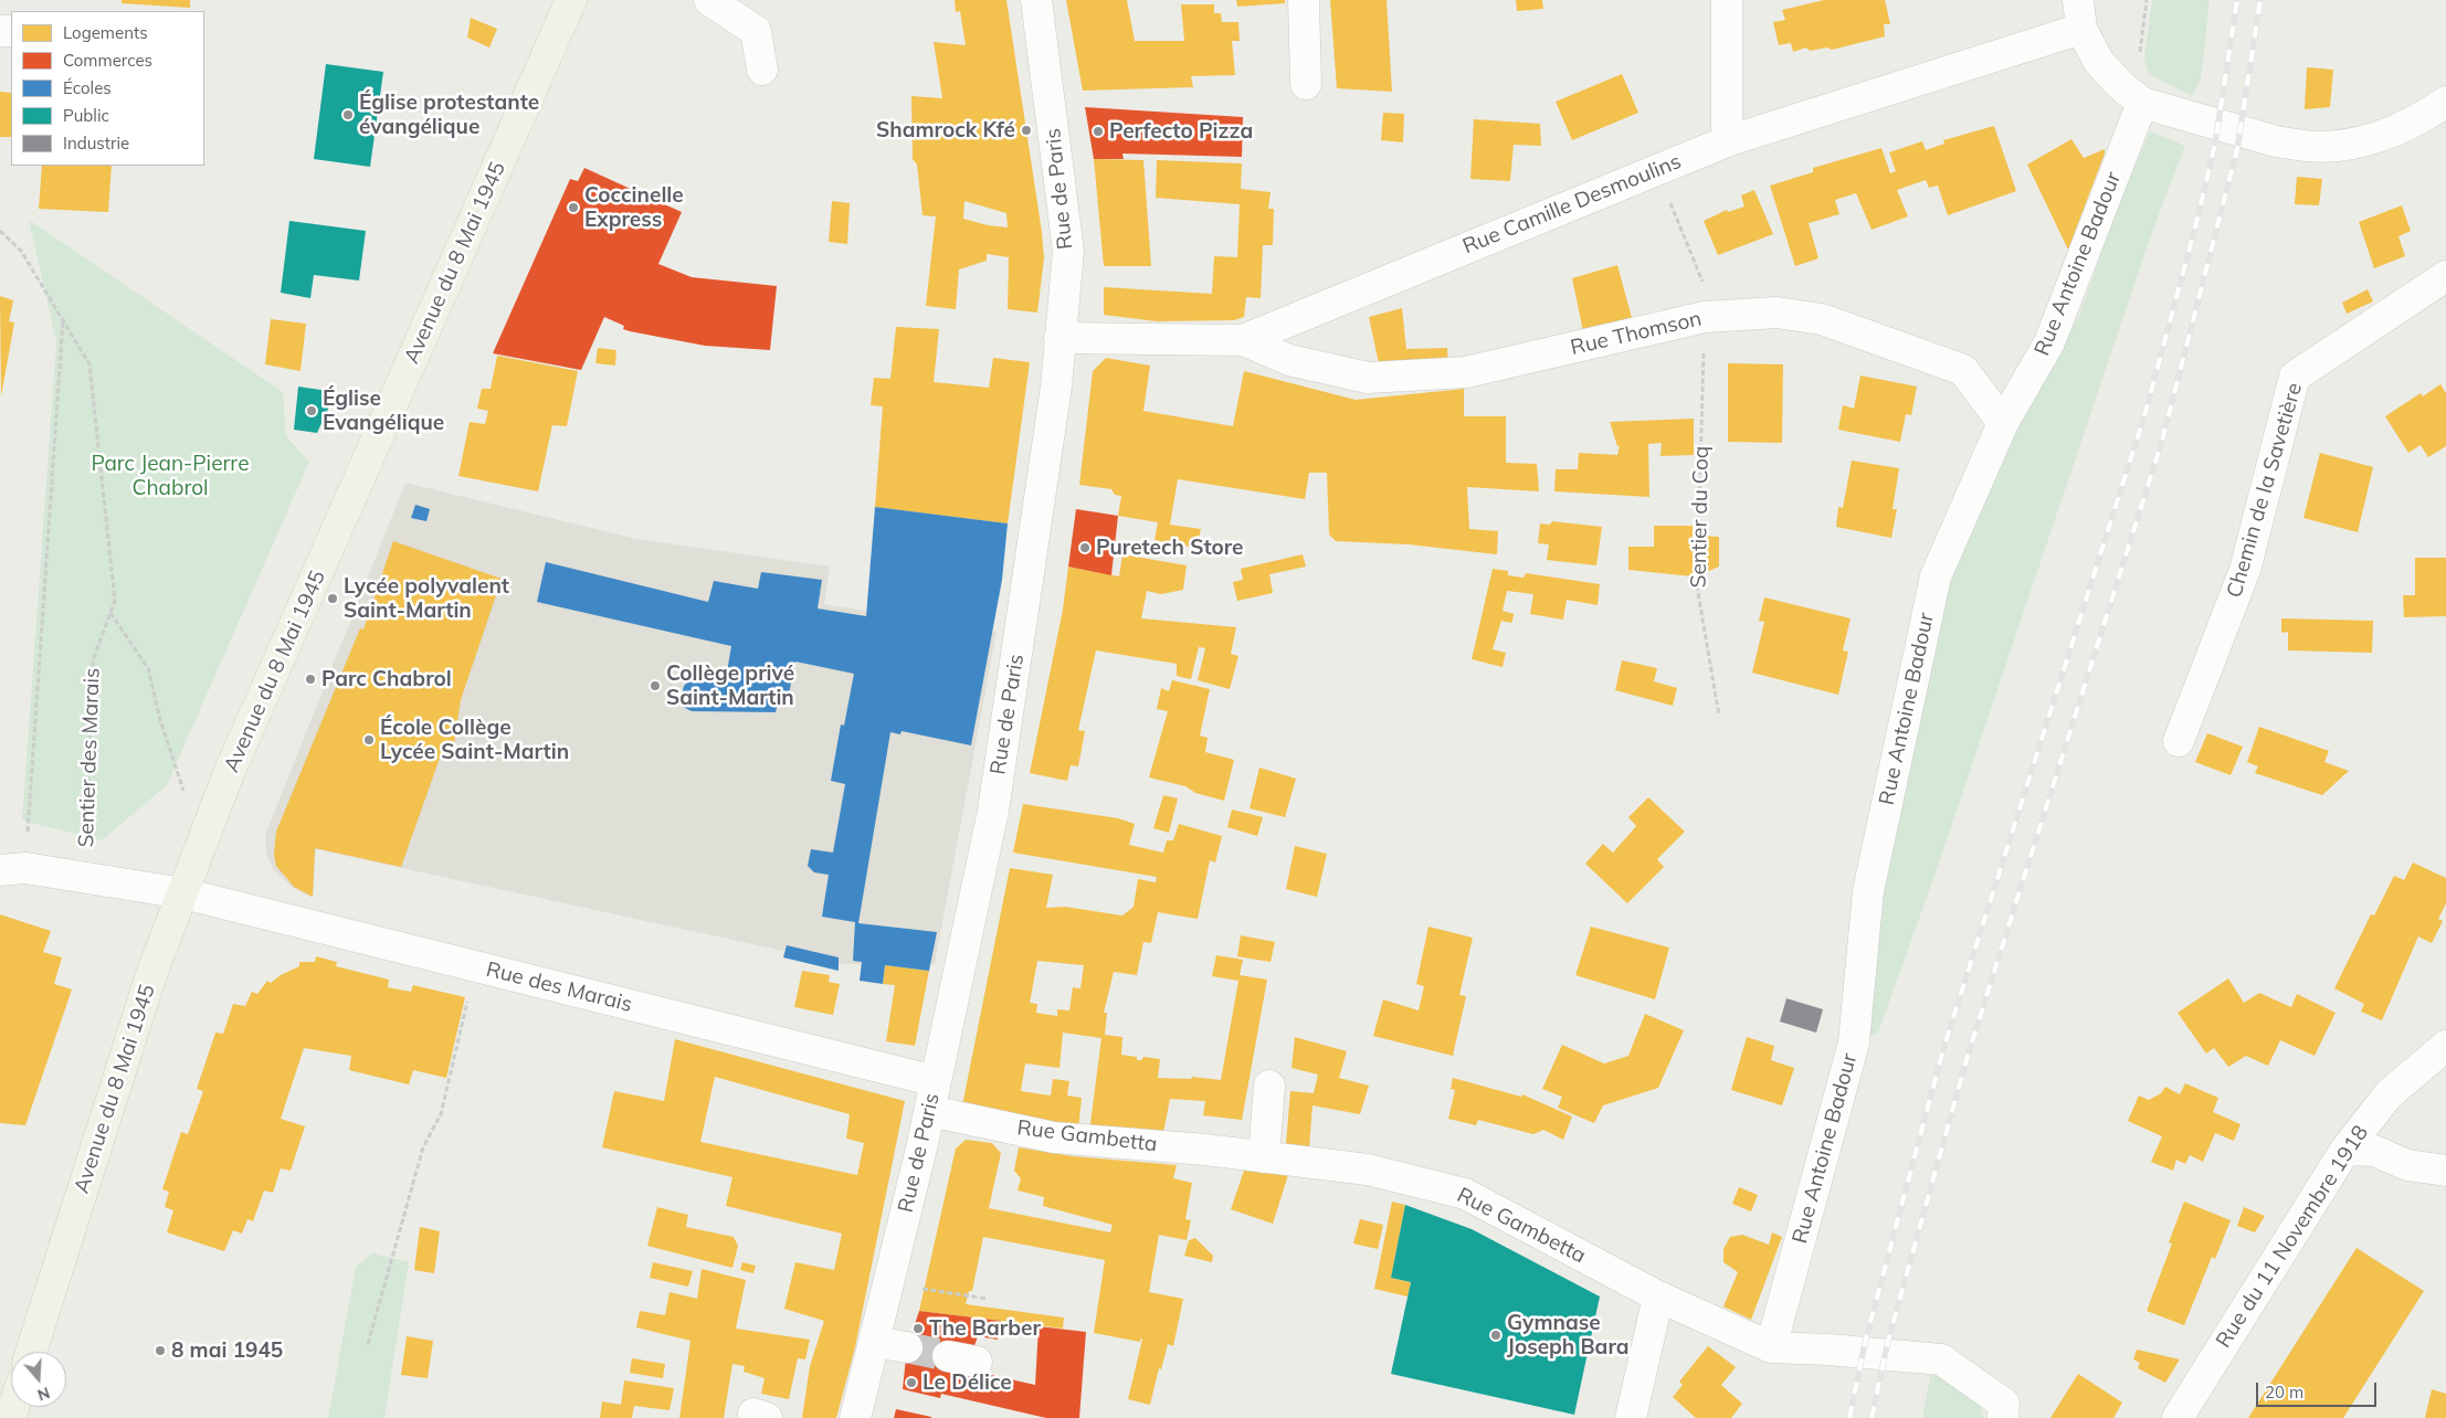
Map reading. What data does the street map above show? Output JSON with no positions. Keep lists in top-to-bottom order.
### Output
{
  "streets": {
    "main road": ["Avenue du 8 Mai 1945"],
    "street": [
      "Rue de Paris",
      "Rue Camille Desmoulins",
      "Rue Antoine Badour",
      "Rue Thomson",
      "Chemin de la Savetière",
      "Rue des Marais",
      "Rue Gambetta",
      "Rue du 11 Novembre 1918"
    ],
    "path": ["Sentier du Coq", "Sentier des Marais"]
  },
  "crossings": [
    ["Rue de Paris", "Rue Camille Desmoulins"],
    ["Rue de Paris", "Rue des Marais"],
    ["Rue de Paris", "Rue Gambetta"],
    ["Rue Camille Desmoulins", "Rue Thomson"],
    ["Avenue du 8 Mai 1945", "Rue des Marais"],
    ["Rue Antoine Badour", "Rue Thomson"],
    ["Rue Antoine Badour", "Rue Gambetta"],
    ["Rue Thomson", "Sentier du Coq"],
    ["Sentier des Marais", "Rue des Marais"]
  ],
  "parks": ["Parc Jean-Pierre Chabrol"],
  "places": [
    "Église protestante évangélique",
    "Shamrock Kfé",
    "Perfecto Pizza",
    "Coccinelle Express",
    "Église Evangélique",
    "Puretech Store",
    "Lycée polyvalent Saint-Martin",
    "Parc Chabrol",
    "Collège privé Saint-Martin",
    "École Collège Lycée Saint-Martin",
    "The Barber",
    "Gymnase Joseph Bara",
    "8 mai 1945",
    "Le Délice"
  ],
  "legend": [
    "Logements",
    "Commerces",
    "Écoles",
    "Public",
    "Industrie"
  ],
  "scale_bar": "20 m",
  "north": "bottom"
}
